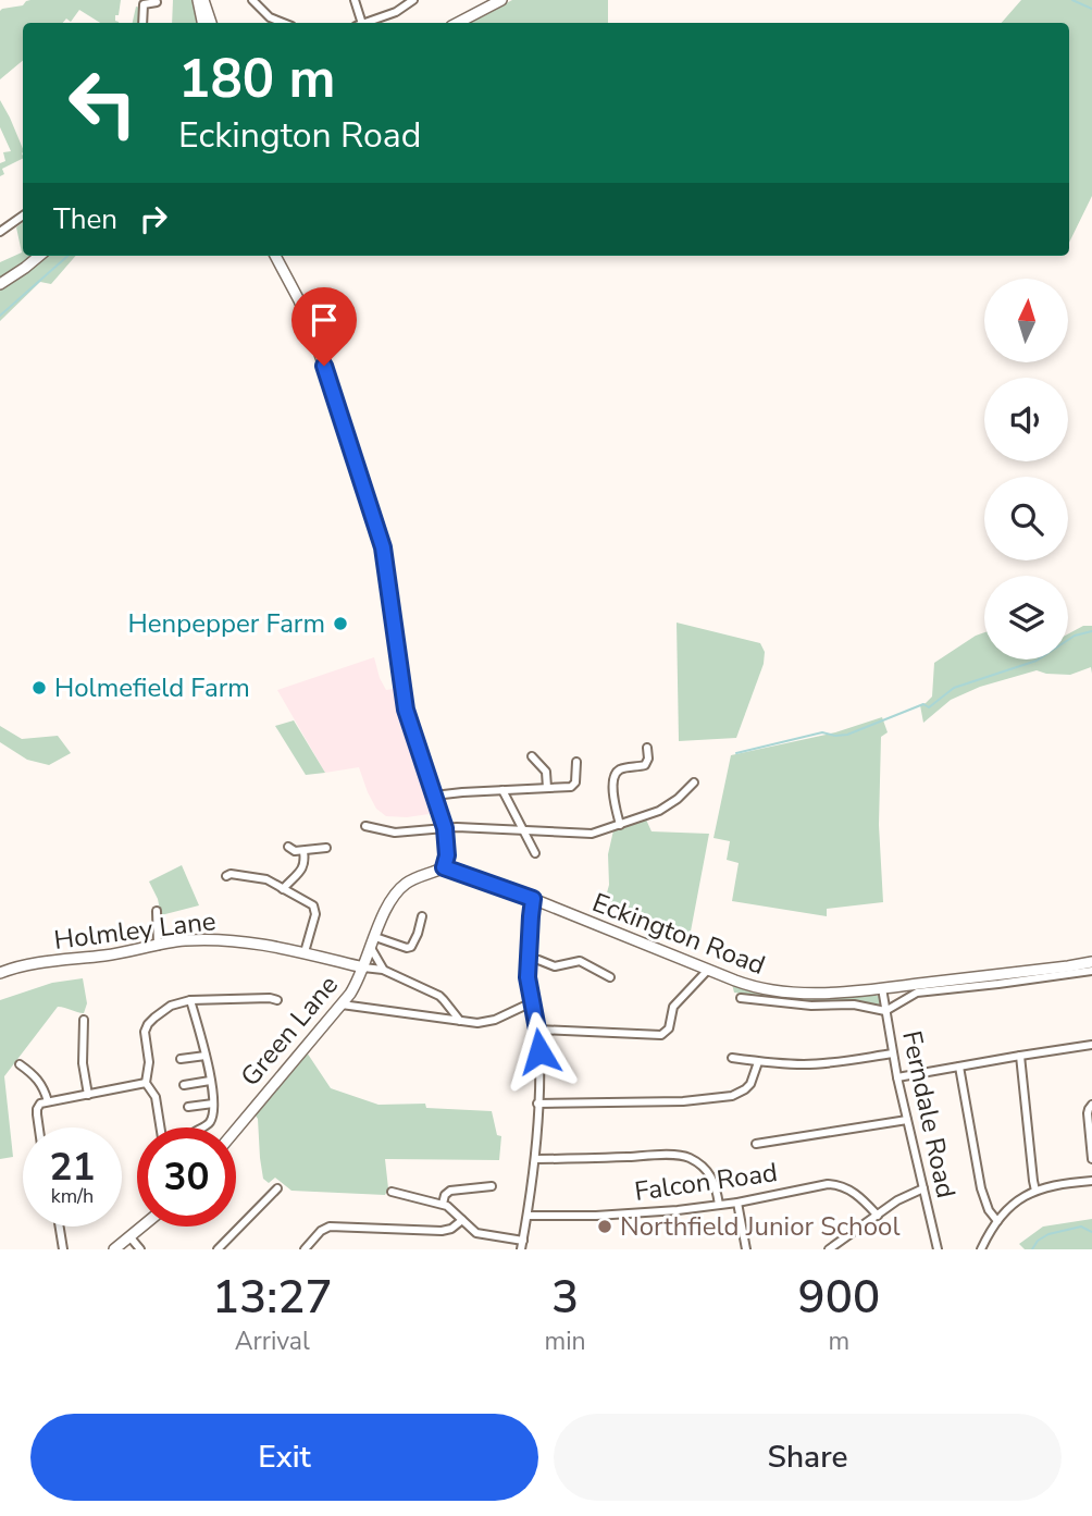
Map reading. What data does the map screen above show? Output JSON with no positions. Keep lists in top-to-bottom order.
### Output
{
  "streets": {
    "main road": ["Holmley Lane", "Eckington Road", "Green Lane"],
    "street": ["Ferndale Road", "Falcon Road"]
  },
  "crossings": [
    ["Holmley Lane", "Green Lane"],
    ["Eckington Road", "Green Lane"],
    ["Eckington Road", "Ferndale Road"]
  ],
  "places": ["Henpepper Farm", "Holmefield Farm", "Northfield Junior School"],
  "north": "top",
  "page": {
    "turn": ["180 m", "Eckington Road"],
    "then": "Then",
    "speed": "21 km/h",
    "limit": "30",
    "eta": [
      "13:27",
      "Arrival",
      "3",
      "min",
      "900",
      "m"
    ],
    "buttons": ["Exit", "Share"]
  }
}
